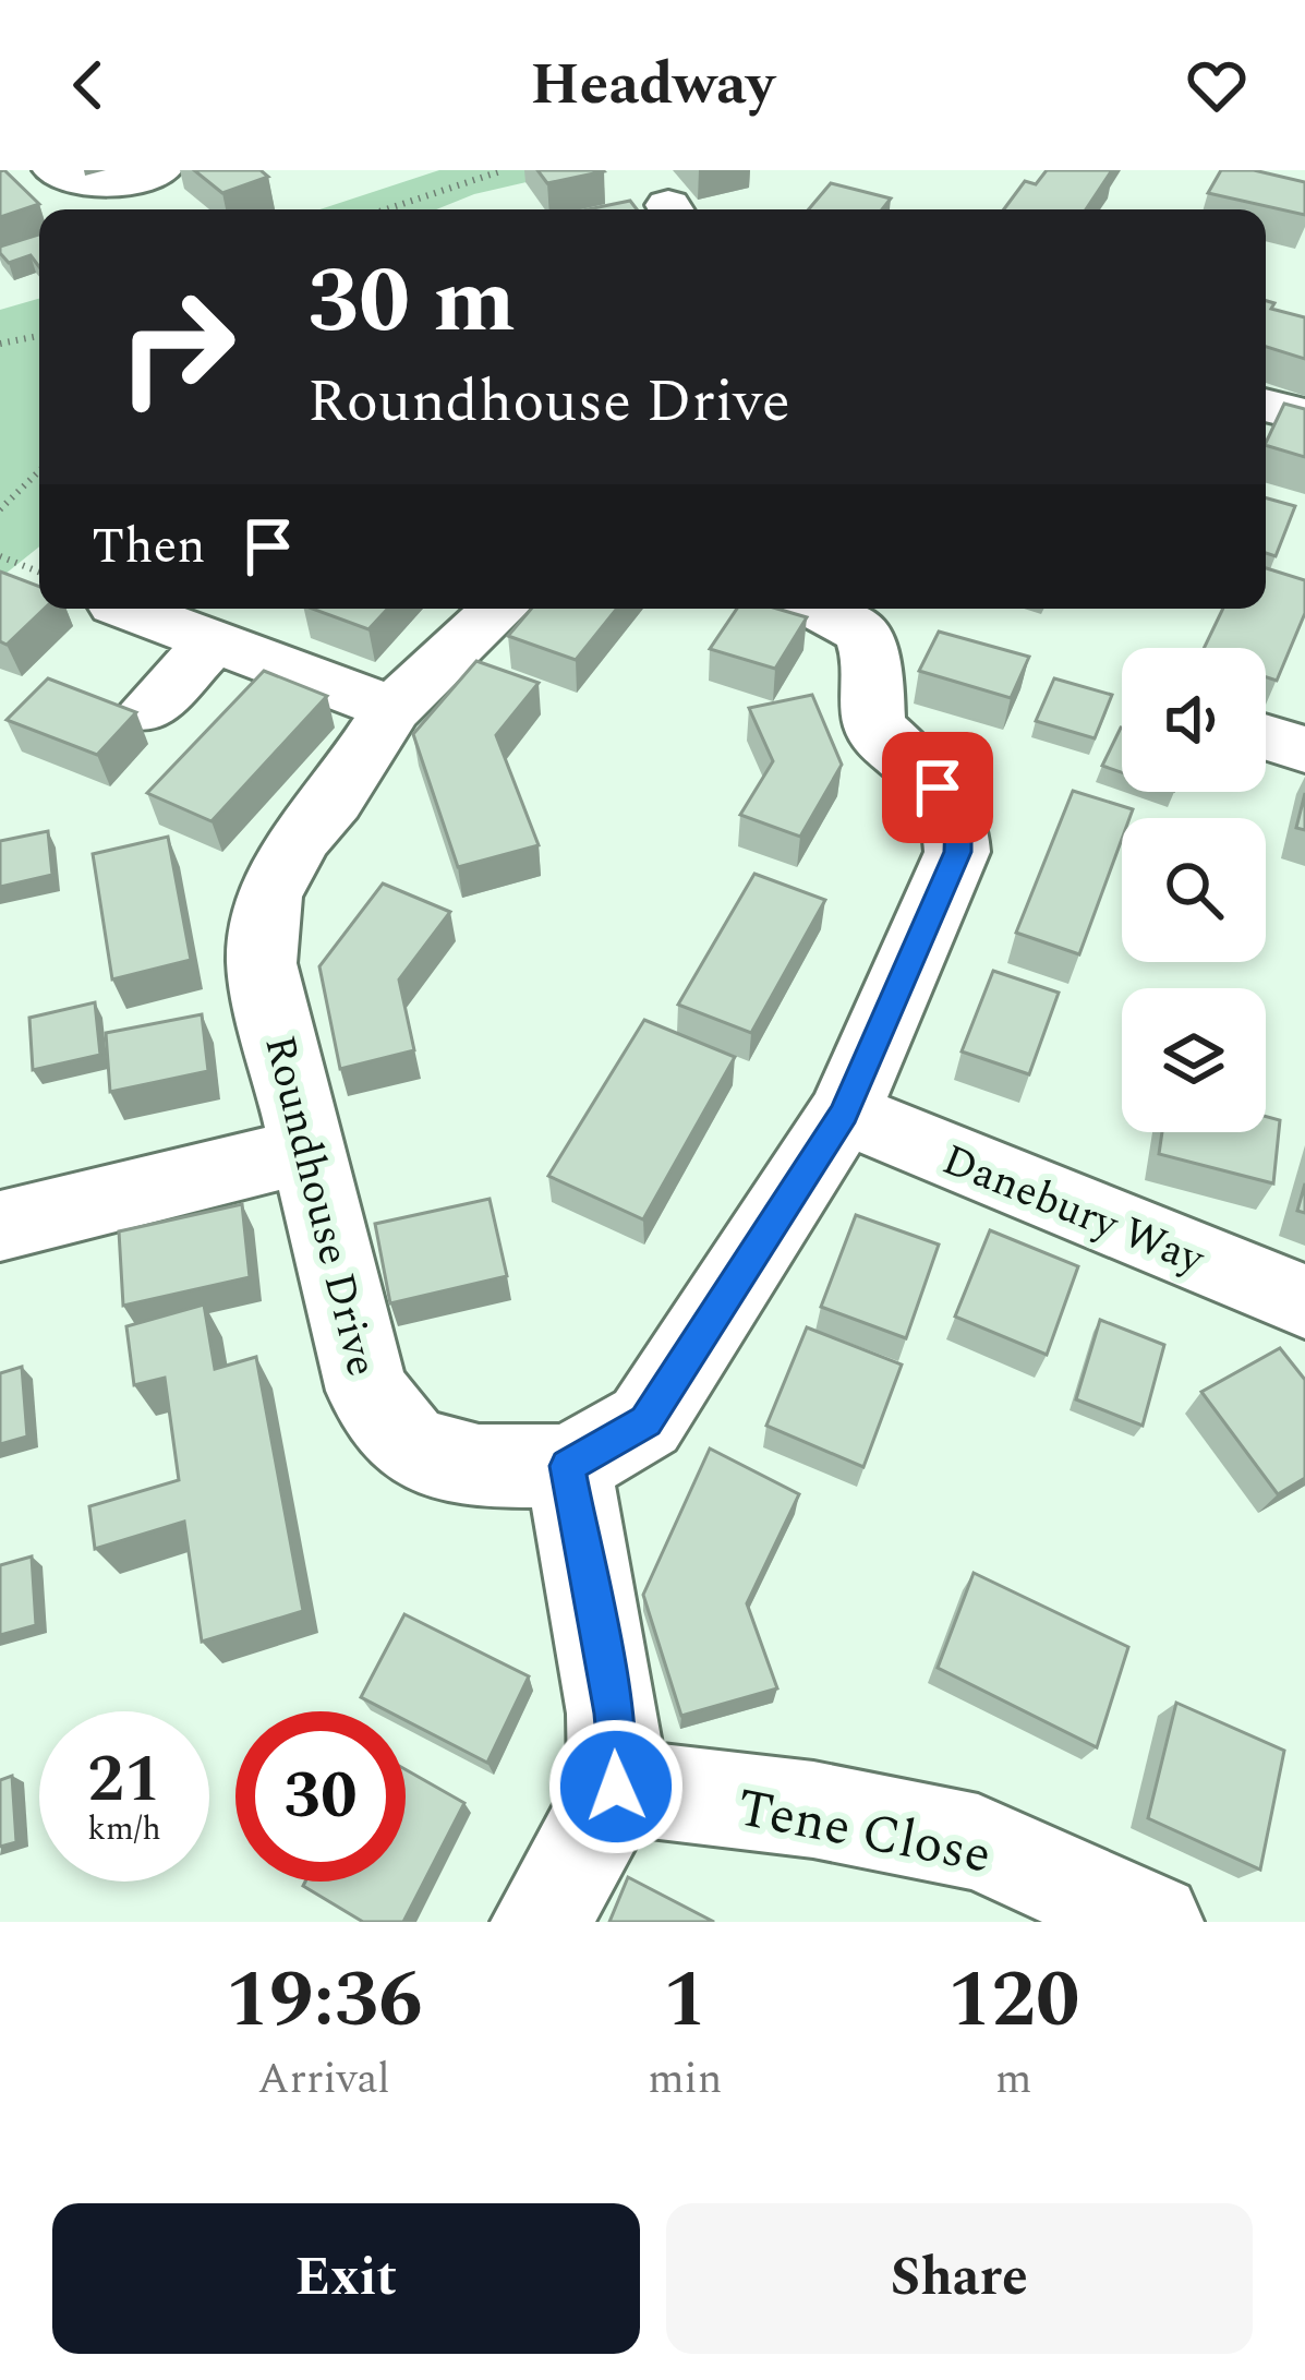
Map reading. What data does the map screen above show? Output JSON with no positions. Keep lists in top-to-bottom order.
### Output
{
  "streets": {
    "street": ["Roundhouse Drive", "Danebury Way", "Tene Close"]
  },
  "crossings": [
    ["Roundhouse Drive", "Danebury Way"]
  ],
  "page": {
    "header": "Headway",
    "turn": ["30 m", "Roundhouse Drive"],
    "then": "Then",
    "speed": "21 km/h",
    "limit": "30",
    "eta": [
      "19:36",
      "Arrival",
      "1",
      "min",
      "120",
      "m"
    ],
    "buttons": ["Exit", "Share"]
  }
}
